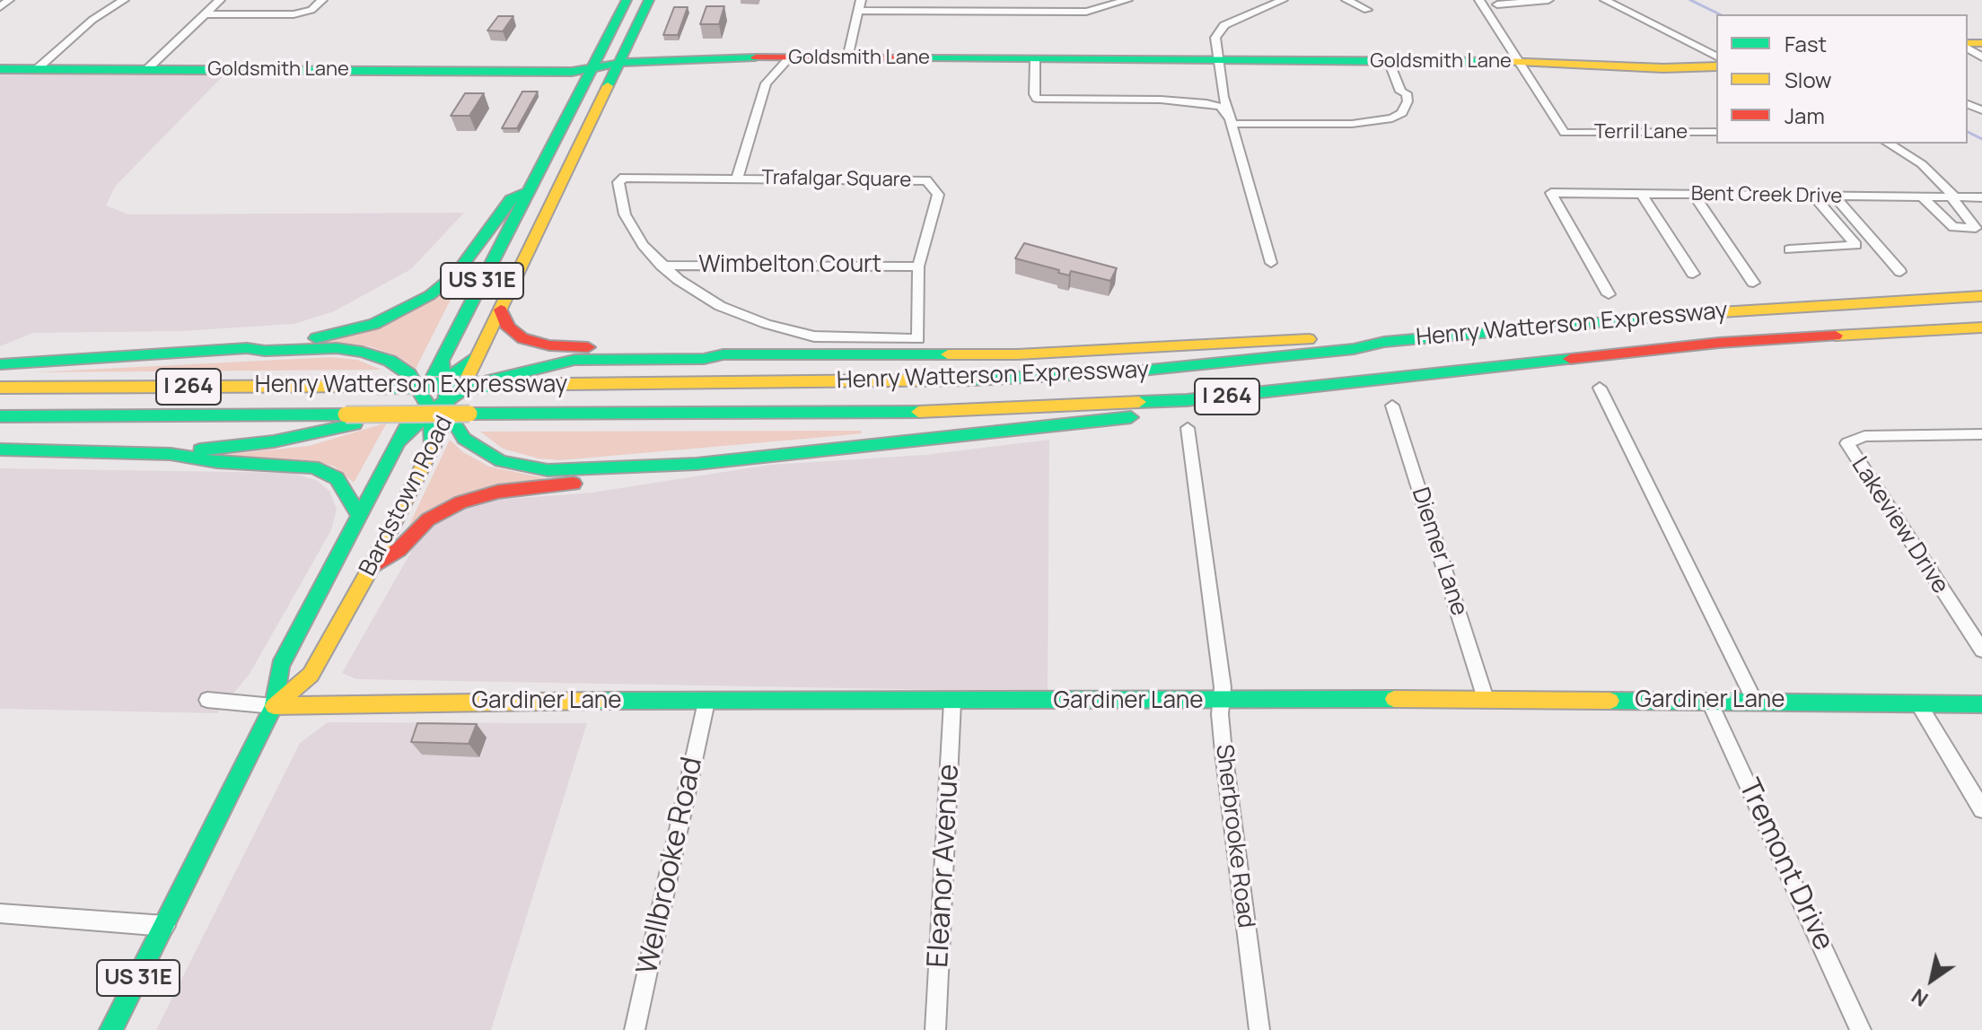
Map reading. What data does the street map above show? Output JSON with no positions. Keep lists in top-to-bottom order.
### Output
{
  "streets": {
    "main road": [
      "Goldsmith Lane",
      "US 31E",
      "Henry Watterson Expressway",
      "I 264",
      "Bardstown Road",
      "Gardiner Lane"
    ],
    "street": [
      "Terril Lane",
      "Trafalgar Square",
      "Bent Creek Drive",
      "Wimbelton Court",
      "Lakeview Drive",
      "Diemer Lane",
      "Sherbrooke Road",
      "Tremont Drive",
      "Wellbrooke Road",
      "Eleanor Avenue"
    ]
  },
  "crossings": [
    ["Goldsmith Lane", "Terril Lane"],
    ["Goldsmith Lane", "Trafalgar Square"],
    ["Goldsmith Lane", "Bardstown Road"],
    ["Trafalgar Square", "Wimbelton Court"],
    ["Bardstown Road", "Gardiner Lane"],
    ["Diemer Lane", "Gardiner Lane"],
    ["Gardiner Lane", "Sherbrooke Road"],
    ["Gardiner Lane", "Tremont Drive"],
    ["Gardiner Lane", "Wellbrooke Road"],
    ["Gardiner Lane", "Eleanor Avenue"]
  ],
  "legend": ["Fast", "Slow", "Jam"],
  "north": "bottom left"
}
